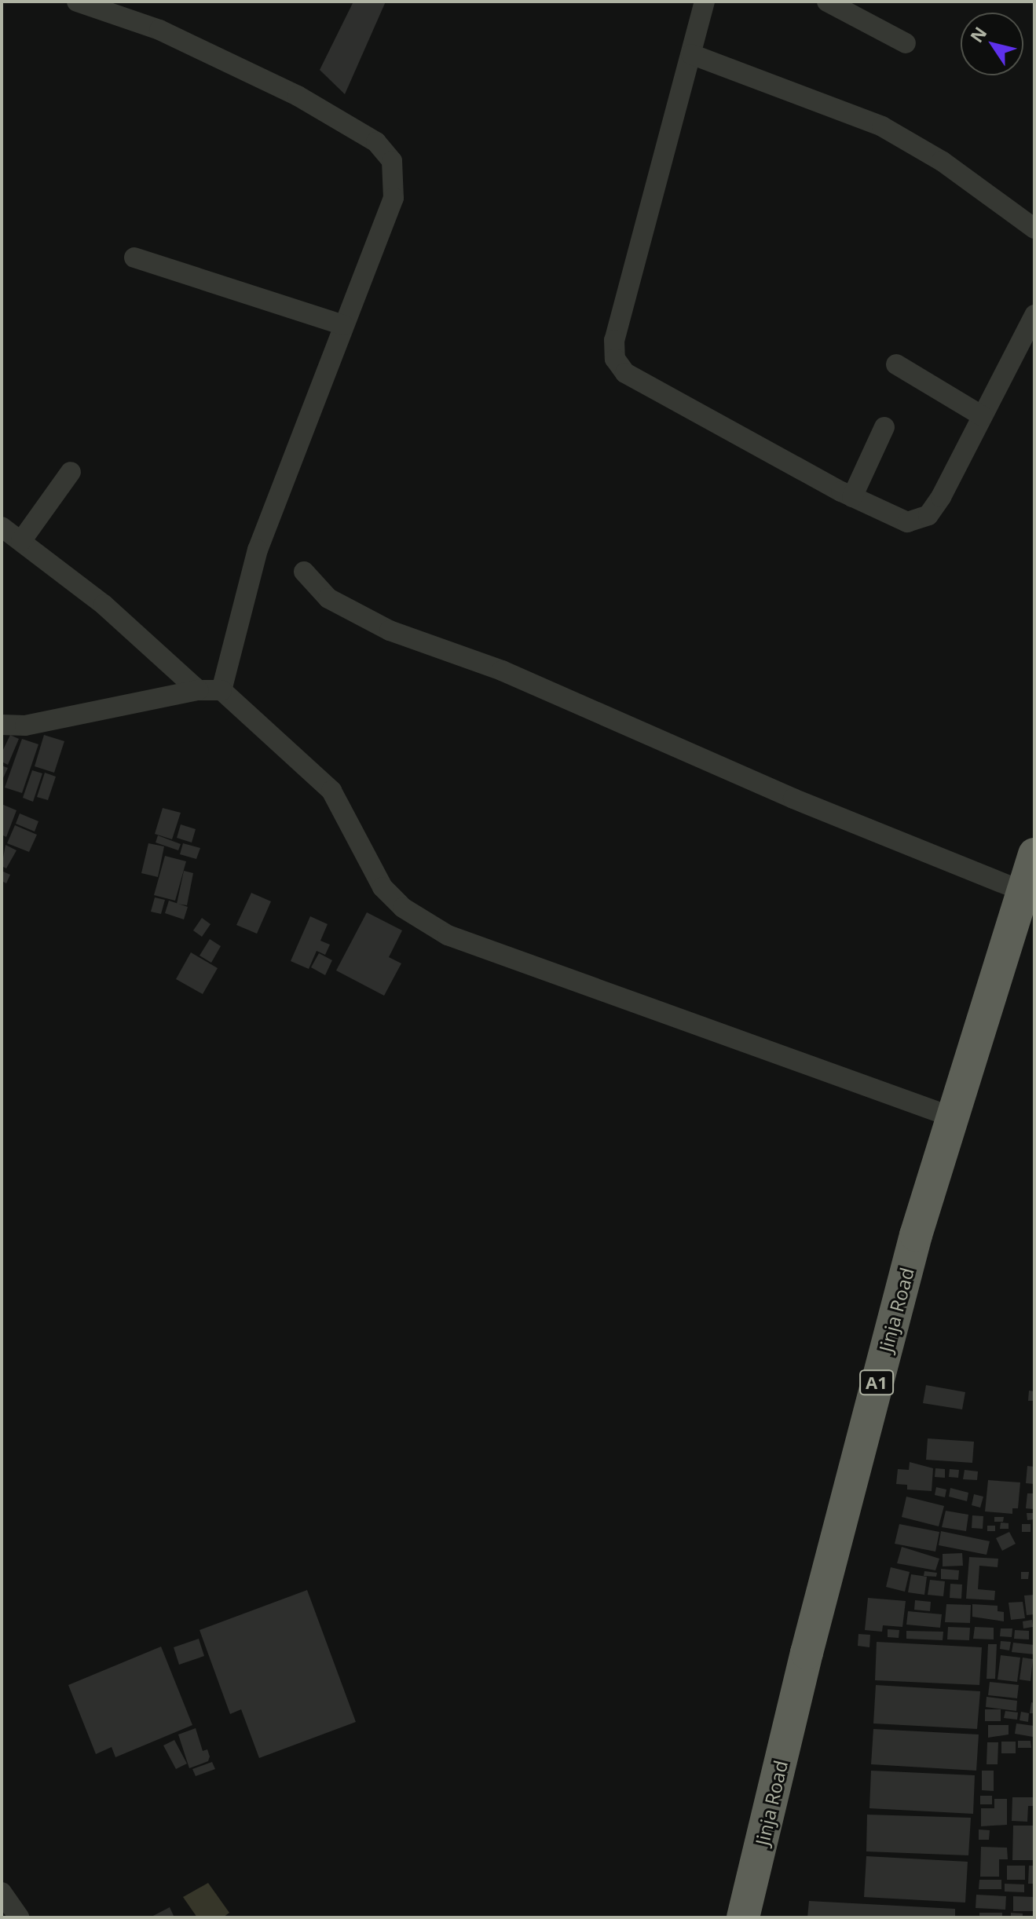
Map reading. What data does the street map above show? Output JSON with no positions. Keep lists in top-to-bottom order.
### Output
{
  "streets": {
    "highway": ["Jinja Road", "A1"]
  },
  "north": "top left"
}
